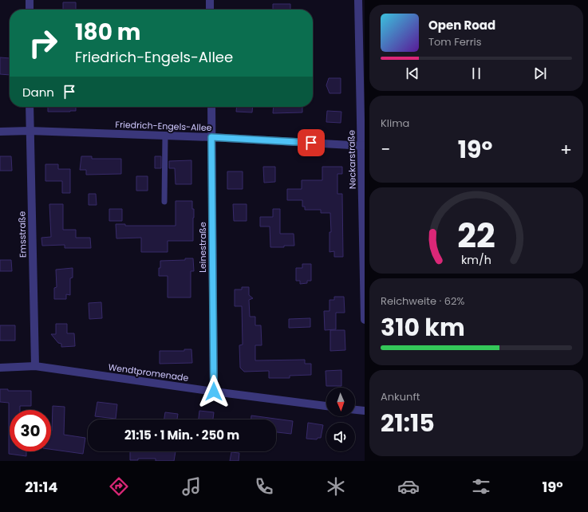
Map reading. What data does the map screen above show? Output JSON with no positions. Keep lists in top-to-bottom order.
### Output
{
  "streets": {
    "street": [
      "Friedrich-Engels-Allee",
      "Neckarstraße",
      "Emsstraße",
      "Leinestraße",
      "Wendtpromenade"
    ]
  },
  "crossings": [
    ["Friedrich-Engels-Allee", "Neckarstraße"],
    ["Friedrich-Engels-Allee", "Emsstraße"],
    ["Friedrich-Engels-Allee", "Leinestraße"],
    ["Emsstraße", "Wendtpromenade"],
    ["Leinestraße", "Wendtpromenade"]
  ],
  "north": "bottom",
  "page": {
    "turn": ["180 m", "Friedrich-Engels-Allee"],
    "song": ["Open Road", "Tom Ferris"],
    "then": "Dann",
    "tile": [
      "Klima",
      ["Reichweite · 62%", "310 km"],
      ["Ankunft", "21:15"]
    ],
    "heat": ["−", "19°", "+"],
    "limit": "30",
    "trip": "21:15 · 1 Min. · 250 m",
    "tabs": ["21:14", "19°"],
    "gauge": ["22", "km/h"]
  }
}
